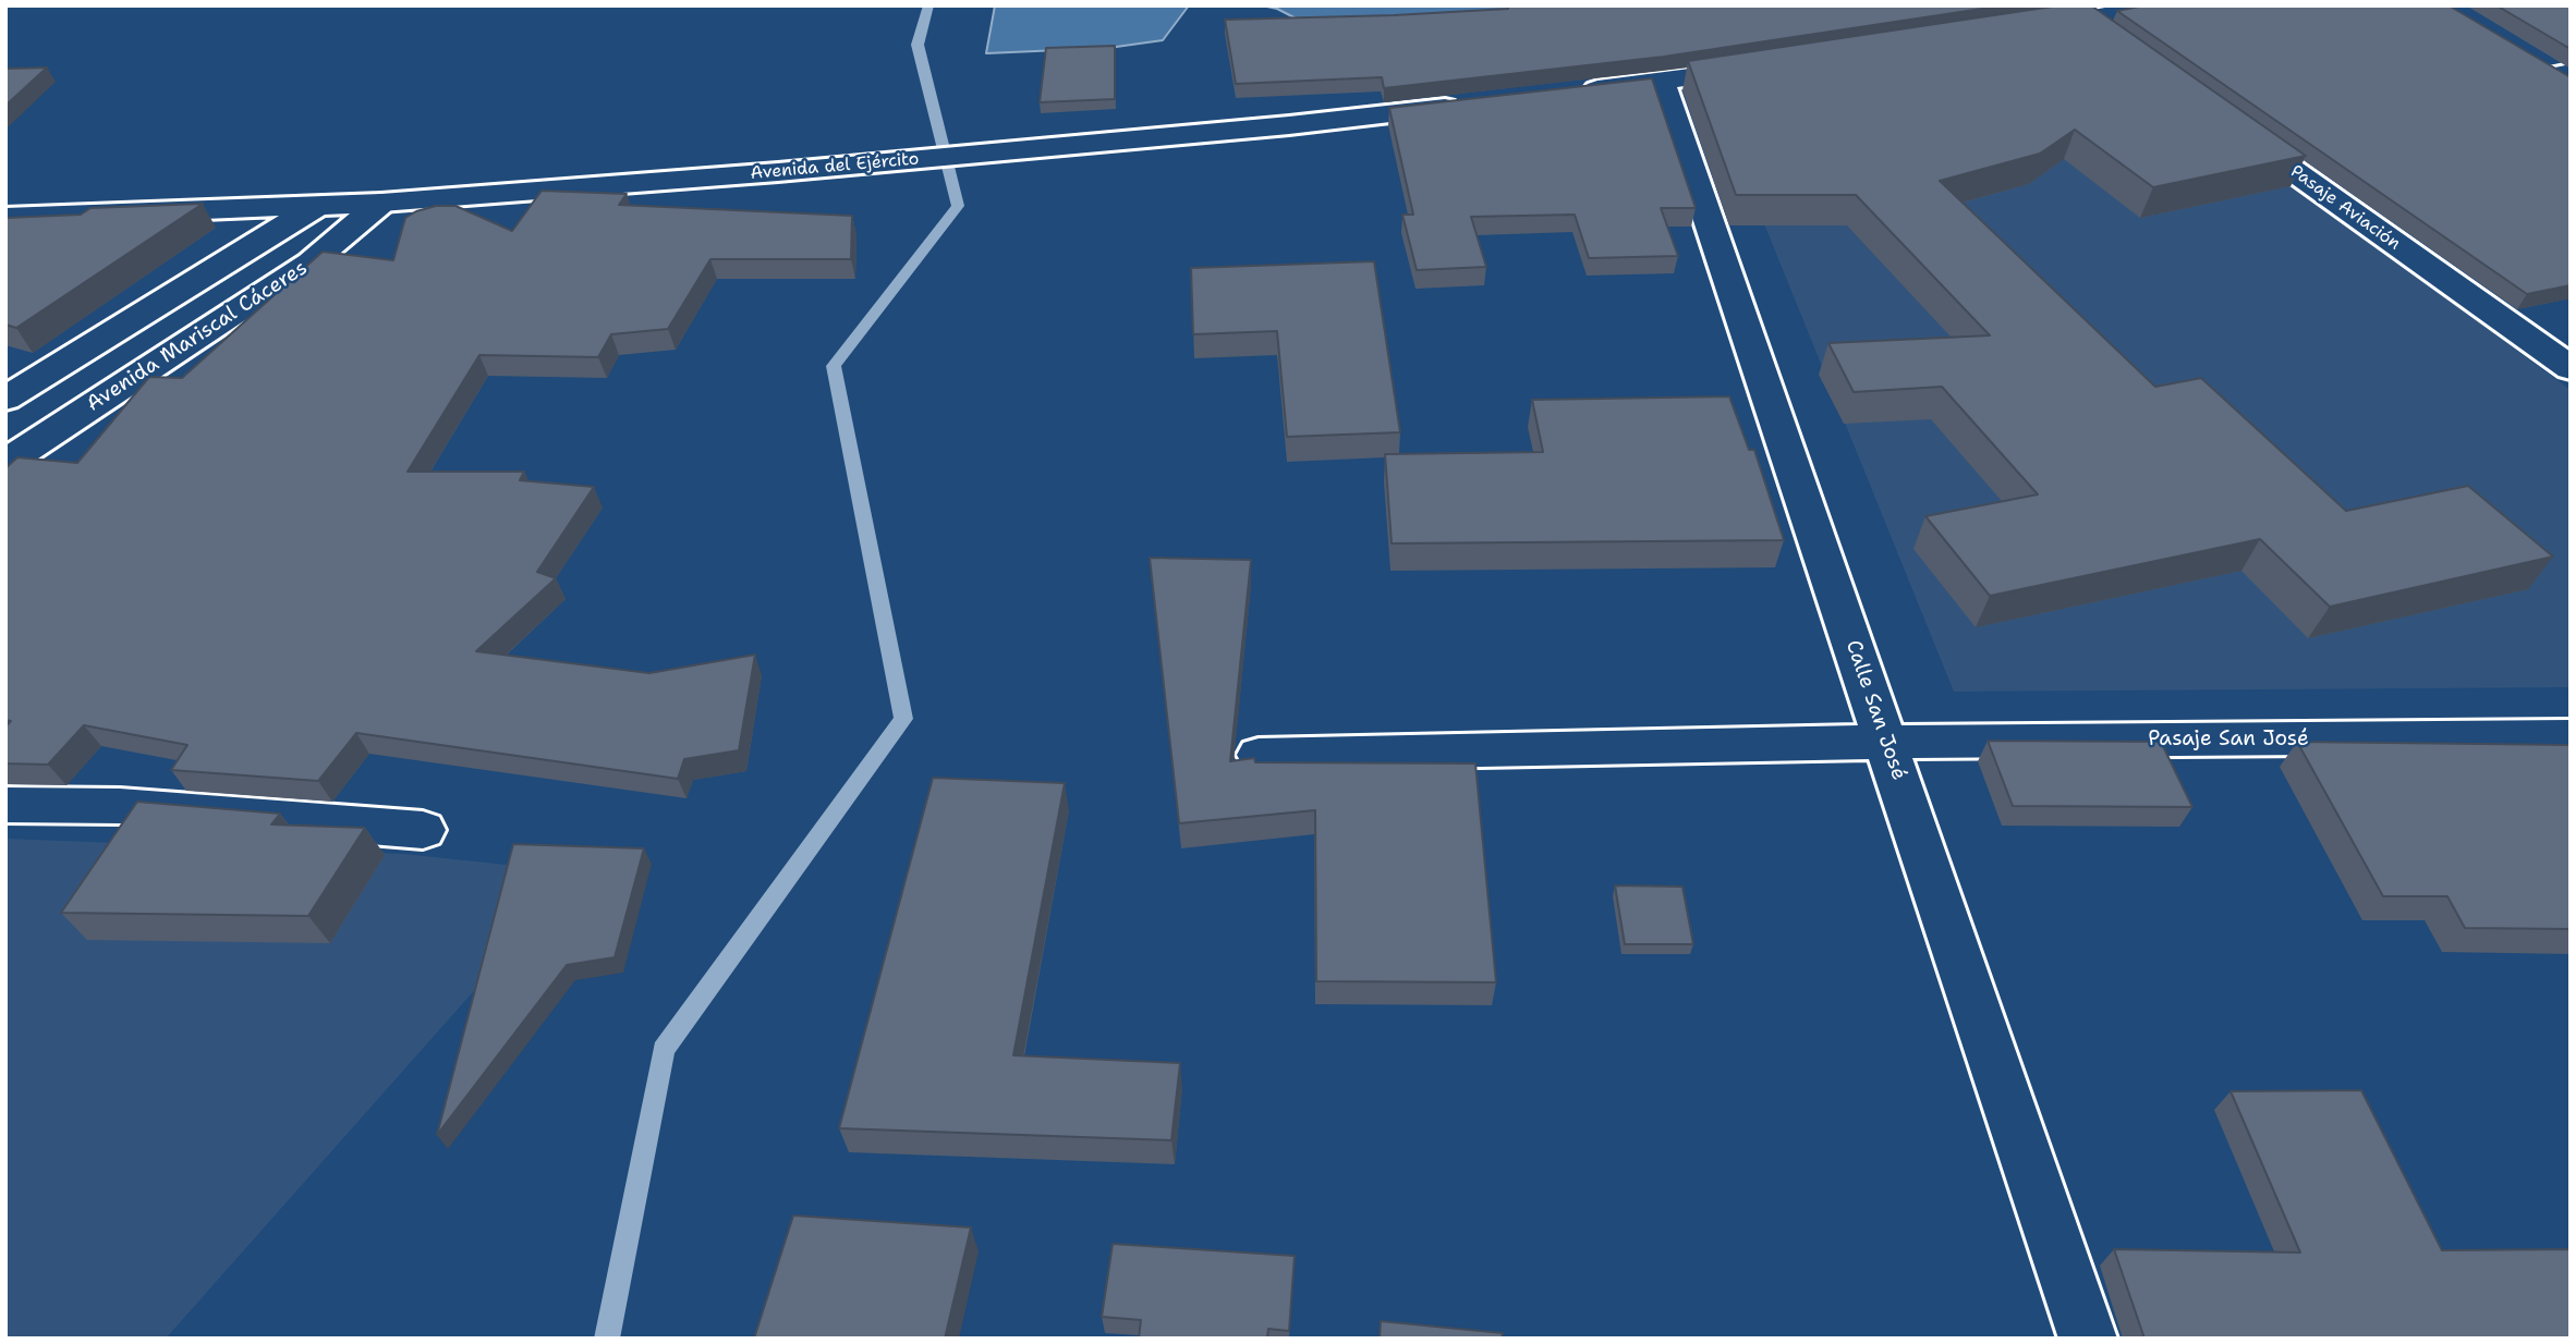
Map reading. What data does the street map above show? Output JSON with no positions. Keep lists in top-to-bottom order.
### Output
{
  "streets": {
    "street": [
      "Avenida del Ejército",
      "Pasaje Aviación",
      "Avenida Mariscal Cáceres",
      "Calle San José",
      "Pasaje San José"
    ]
  },
  "crossings": [
    ["Avenida del Ejército", "Avenida Mariscal Cáceres"],
    ["Calle San José", "Pasaje San José"]
  ]
}
